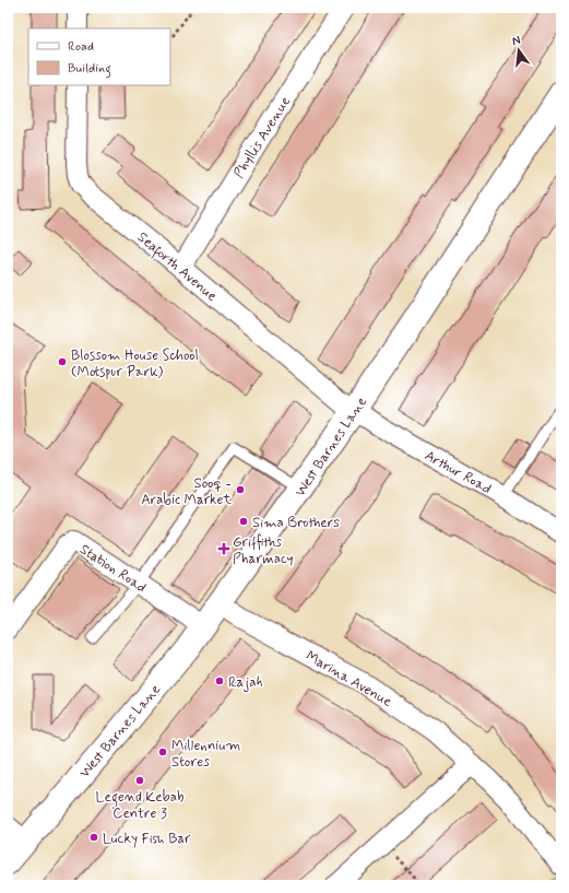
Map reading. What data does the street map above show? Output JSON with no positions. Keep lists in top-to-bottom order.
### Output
{
  "streets": {
    "street": [
      "Phyllis Avenue",
      "Seaforth Avenue",
      "West Barnes Lane",
      "Arthur Road",
      "Station Road",
      "Marina Avenue"
    ]
  },
  "crossings": [
    ["Phyllis Avenue", "Seaforth Avenue"],
    ["Seaforth Avenue", "West Barnes Lane"],
    ["Seaforth Avenue", "Arthur Road"],
    ["West Barnes Lane", "Arthur Road"],
    ["West Barnes Lane", "Station Road"],
    ["West Barnes Lane", "Marina Avenue"]
  ],
  "places": {
    "other": [
      "Blossom House School (Motspur Park)",
      "Sooq - Arabic Market",
      "Sima Brothers",
      "Rajah",
      "Millennium Stores",
      "Legend Kebab Centre 3",
      "Lucky Fish Bar"
    ],
    "health": ["Griffiths Pharmacy"]
  },
  "legend": ["Road", "Building"],
  "north": "top"
}
